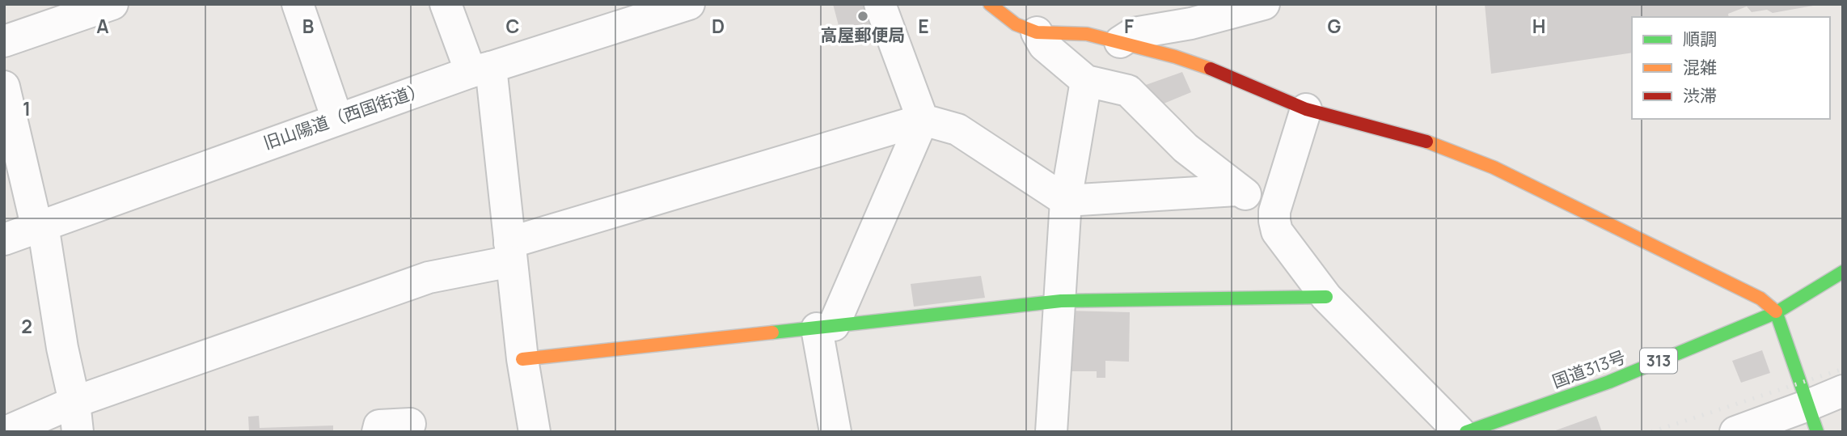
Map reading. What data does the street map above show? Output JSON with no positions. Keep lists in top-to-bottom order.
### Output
{
  "streets": {
    "main road": ["313", "国道313号"],
    "street": ["旧山陽道（西国街道）"]
  },
  "places": ["高屋郵便局"],
  "legend": ["順調", "混雑", "渋滞"],
  "grid": {
    "columns": [
      "A",
      "B",
      "C",
      "D",
      "E",
      "F",
      "G",
      "H"
    ],
    "rows": ["1", "2"]
  }
}
